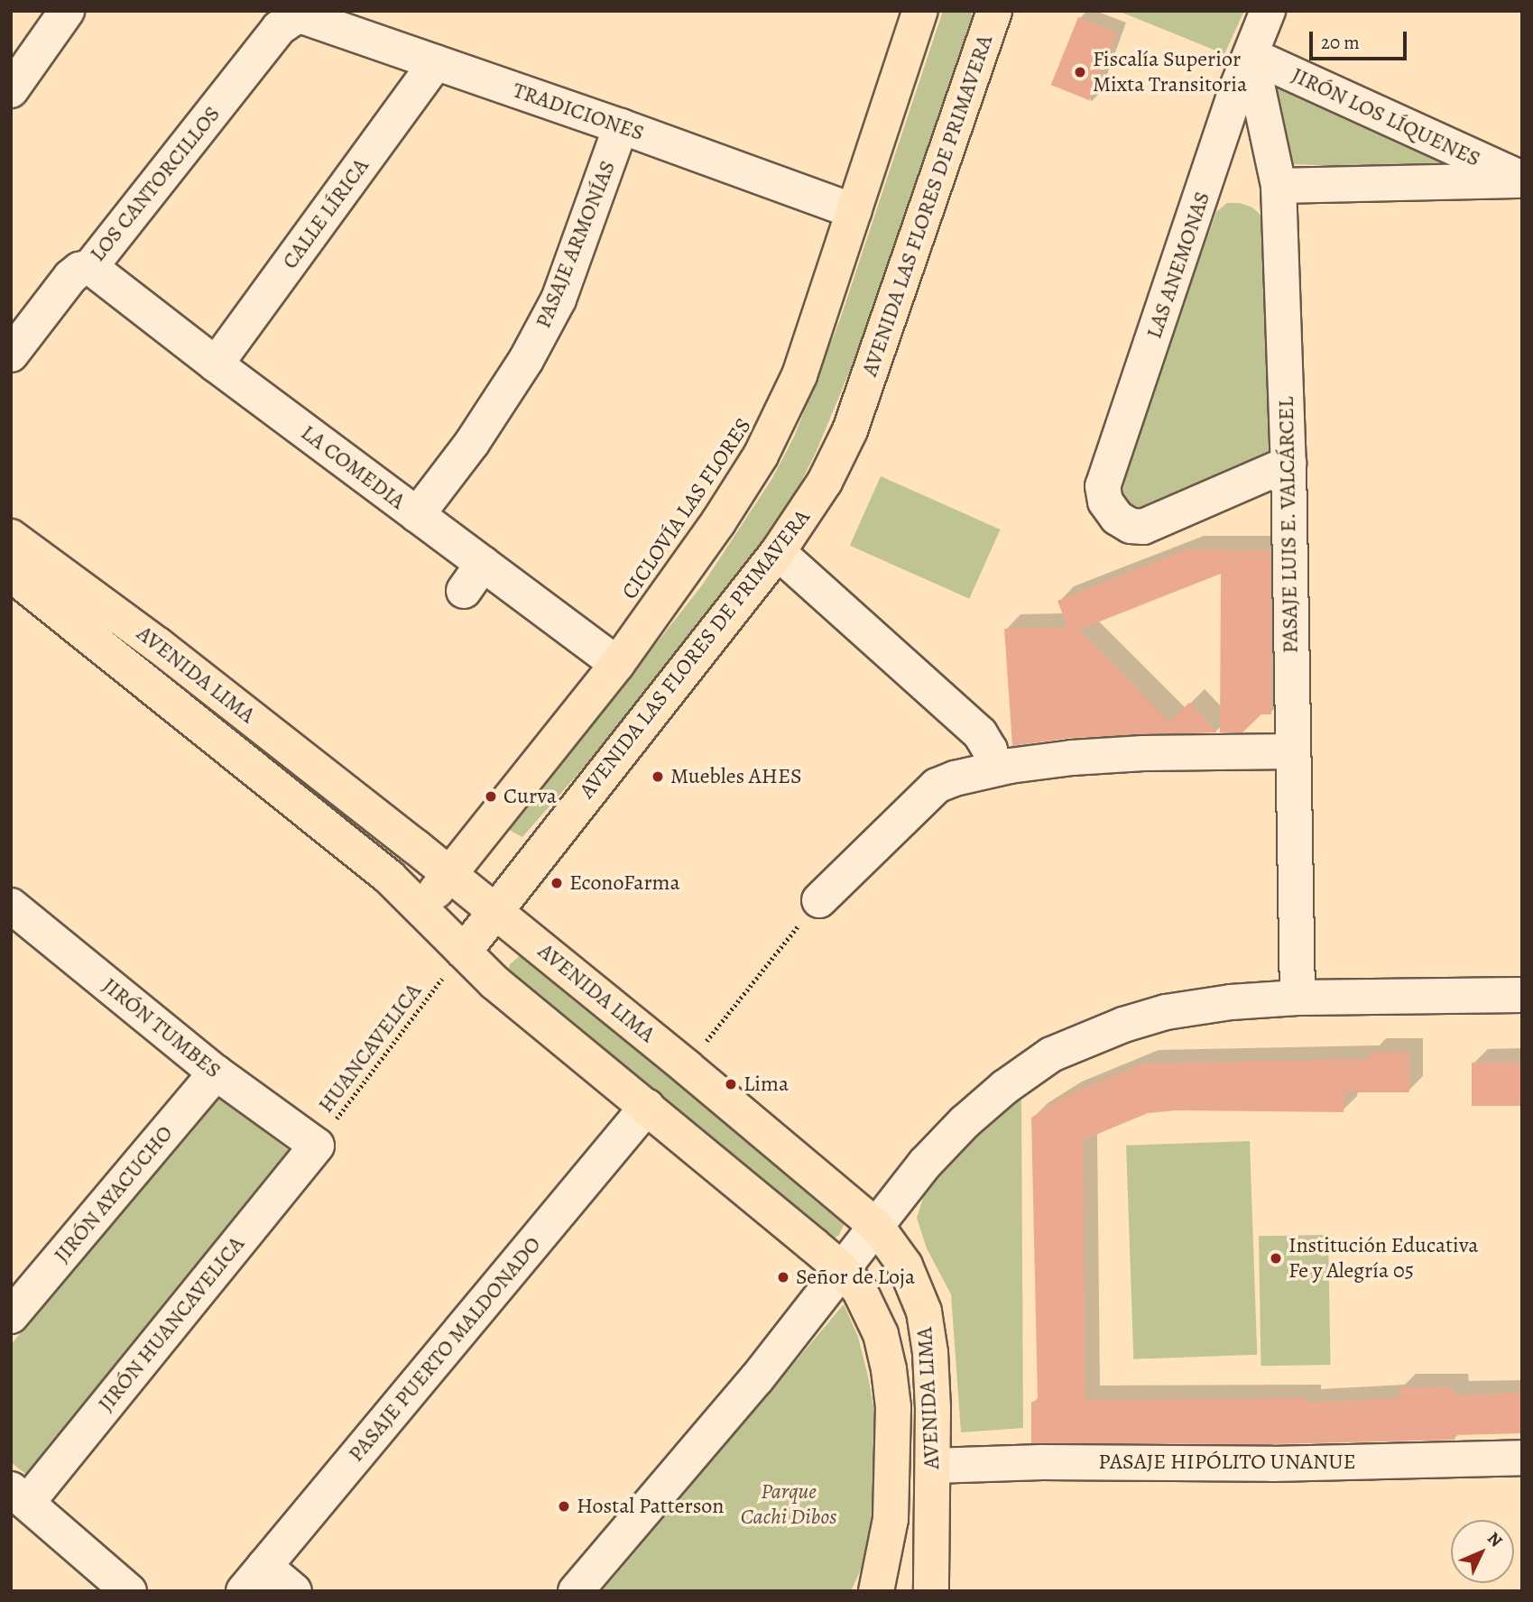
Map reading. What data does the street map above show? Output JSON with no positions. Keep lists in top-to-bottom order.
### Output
{
  "streets": {
    "main road": ["AVENIDA LAS FLORES DE PRIMAVERA", "AVENIDA LIMA"],
    "street": [
      "TRADICIONES",
      "JIRÓN LOS LÍQUENES",
      "LOS CANTORCILLOS",
      "CALLE LÍRICA",
      "PASAJE ARMONÍAS",
      "LAS ANEMONAS",
      "LA COMEDIA",
      "PASAJE LUIS E. VALCÁRCEL",
      "JIRÓN TUMBES",
      "JIRÓN AYACUCHO",
      "JIRÓN HUANCAVELICA",
      "PASAJE PUERTO MALDONADO",
      "PASAJE HIPÓLITO UNANUE"
    ],
    "path": ["HUANCAVELICA"]
  },
  "crossings": [
    ["TRADICIONES", "LOS CANTORCILLOS"],
    ["TRADICIONES", "CALLE LÍRICA"],
    ["TRADICIONES", "PASAJE ARMONÍAS"],
    ["JIRÓN LOS LÍQUENES", "LAS ANEMONAS"],
    ["JIRÓN LOS LÍQUENES", "PASAJE LUIS E. VALCÁRCEL"],
    ["LOS CANTORCILLOS", "LA COMEDIA"],
    ["AVENIDA LAS FLORES DE PRIMAVERA", "AVENIDA LIMA"],
    ["AVENIDA LAS FLORES DE PRIMAVERA", "HUANCAVELICA"],
    ["CALLE LÍRICA", "LA COMEDIA"],
    ["PASAJE ARMONÍAS", "LA COMEDIA"],
    ["LAS ANEMONAS", "PASAJE LUIS E. VALCÁRCEL"],
    ["AVENIDA LIMA", "HUANCAVELICA"],
    ["AVENIDA LIMA", "PASAJE PUERTO MALDONADO"],
    ["AVENIDA LIMA", "PASAJE HIPÓLITO UNANUE"],
    ["JIRÓN TUMBES", "HUANCAVELICA"],
    ["JIRÓN TUMBES", "JIRÓN AYACUCHO"],
    ["JIRÓN TUMBES", "JIRÓN HUANCAVELICA"],
    ["HUANCAVELICA", "JIRÓN HUANCAVELICA"]
  ],
  "parks": ["Parque Cachi Dibos"],
  "places": [
    "Fiscalía Superior Mixta Transitoria",
    "Muebles AHES",
    "Curva",
    "EconoFarma",
    "Lima",
    "Institución Educativa Fe y Alegría 05",
    "Señor de Loja",
    "Hostal Patterson"
  ],
  "scale_bar": "20 m",
  "north": "top right"
}
